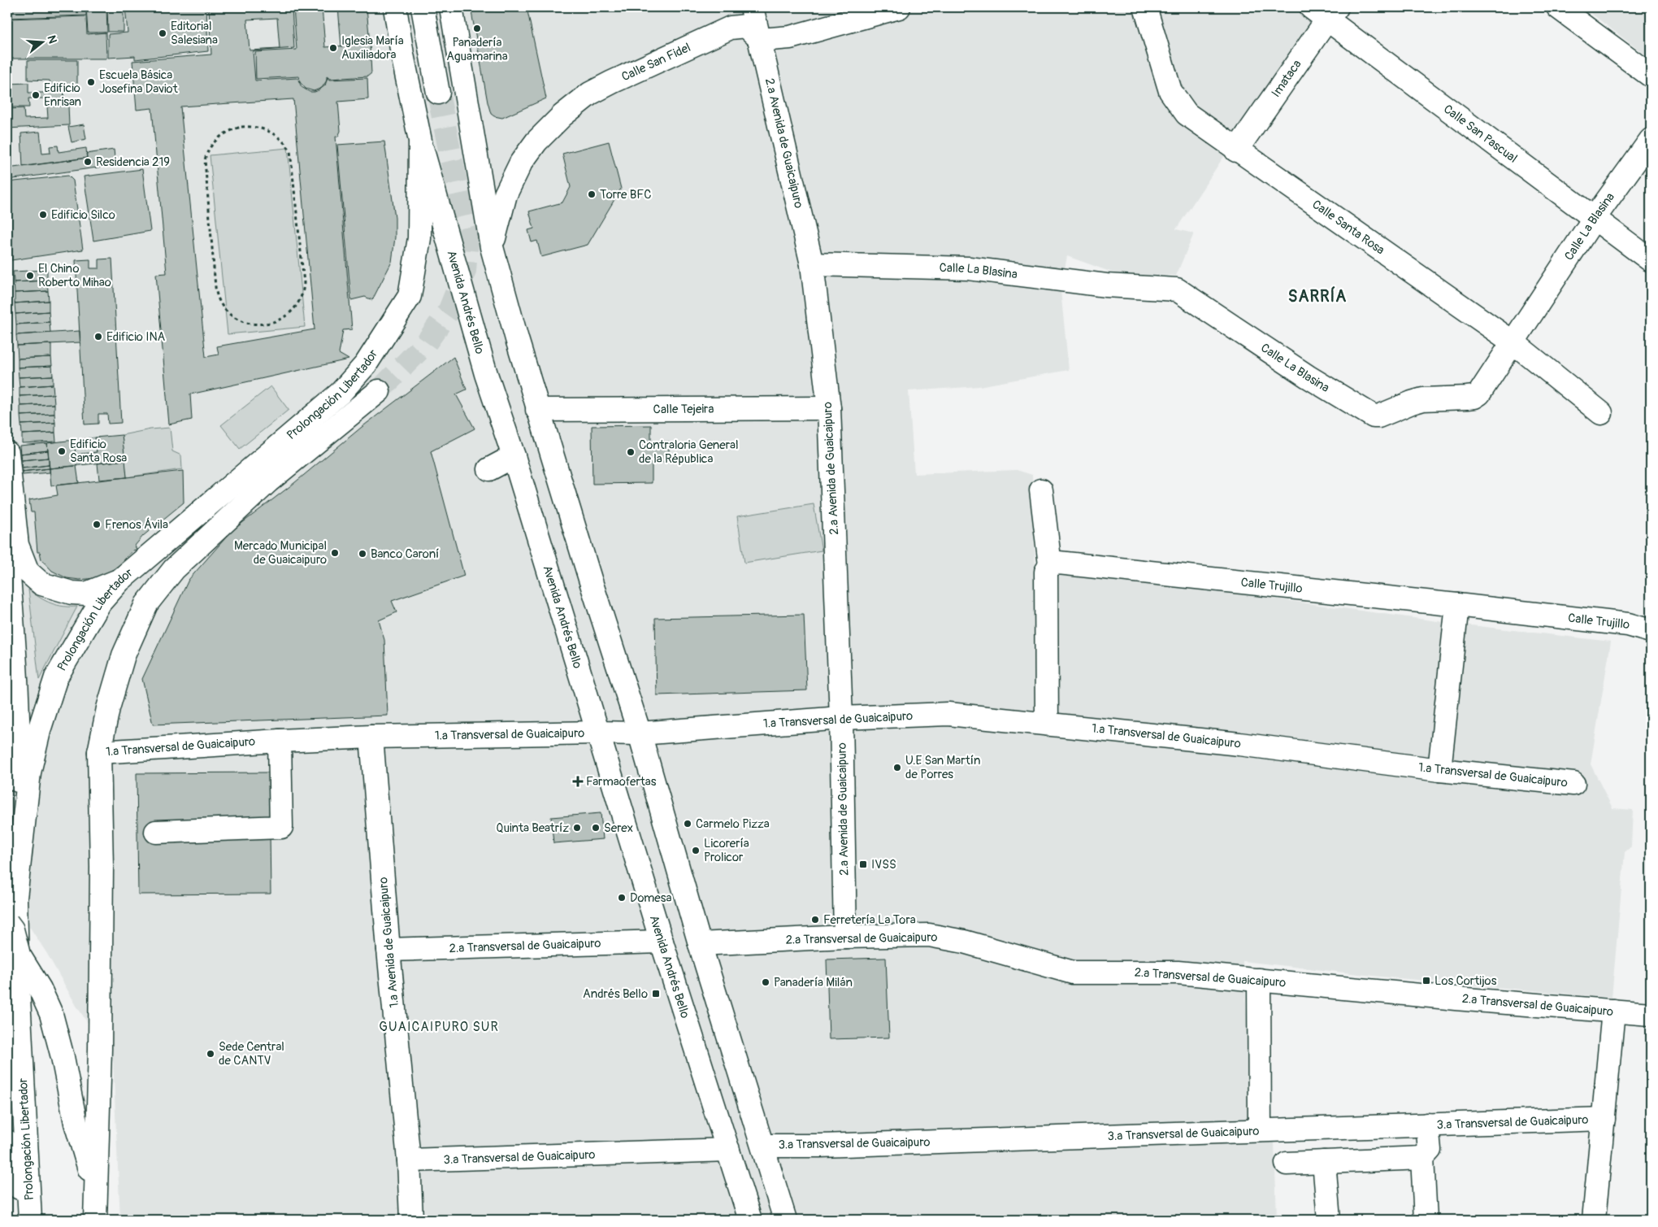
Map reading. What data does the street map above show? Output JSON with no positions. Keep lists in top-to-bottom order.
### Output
{
  "streets": {
    "street": [
      "Calle San Fidel",
      "Imataca",
      "Calle San Pascual",
      "2.ª Avenida de Guaicaipuro",
      "Calle La Blasina",
      "Calle Santa Rosa",
      "Avenida Andrés Bello",
      "Prolongación Libertador",
      "Calle Tejeira",
      "Calle Trujillo",
      "1.ª Transversal de Guaicaipuro",
      "2.ª Transversal de Guaicaipuro",
      "1.ª Avenida de Guaicaipuro",
      "3.ª Transversal de Guaicaipuro"
    ]
  },
  "crossings": [
    ["Calle San Fidel", "2.ª Avenida de Guaicaipuro"],
    ["Imataca", "Calle San Pascual"],
    ["Imataca", "Calle Santa Rosa"],
    ["Calle San Pascual", "Calle La Blasina"],
    ["2.ª Avenida de Guaicaipuro", "Calle La Blasina"],
    ["2.ª Avenida de Guaicaipuro", "Calle Tejeira"],
    ["2.ª Avenida de Guaicaipuro", "1.ª Transversal de Guaicaipuro"],
    ["2.ª Avenida de Guaicaipuro", "2.ª Transversal de Guaicaipuro"],
    ["Calle La Blasina", "Calle Santa Rosa"],
    ["Avenida Andrés Bello", "Prolongación Libertador"],
    ["Avenida Andrés Bello", "1.ª Transversal de Guaicaipuro"],
    ["Avenida Andrés Bello", "2.ª Transversal de Guaicaipuro"],
    ["Avenida Andrés Bello", "3.ª Transversal de Guaicaipuro"],
    ["Prolongación Libertador", "1.ª Transversal de Guaicaipuro"],
    ["1.ª Transversal de Guaicaipuro", "1.ª Avenida de Guaicaipuro"],
    ["2.ª Transversal de Guaicaipuro", "1.ª Avenida de Guaicaipuro"],
    ["1.ª Avenida de Guaicaipuro", "3.ª Transversal de Guaicaipuro"]
  ],
  "districts": ["SARRÍA", "GUAICAIPURO SUR"],
  "places": {
    "other": [
      "Panadería Aguamarina",
      "Editorial Salesiana",
      "Iglesia María Auxiliadora",
      "Escuela Básica Josefina Daviot",
      "Edificio Enrisan",
      "Residencia 219",
      "Torre BFC",
      "Edificio Silco",
      "El Chino Roberto Mihao",
      "Edificio INA",
      "Edificio Santa Rosa",
      "Contraloria General de la Républica",
      "Frenos Ávila",
      "Mercado Municipal de Guaicaipuro",
      "Banco Caroní",
      "U.E San Martín de Porres",
      "Carmelo Pizza",
      "Quinta Beatríz",
      "Serex",
      "Licorería Prolicor",
      "Domesa",
      "Ferretería La Tora",
      "Panadería Milán",
      "Sede Central de CANTV"
    ],
    "health": ["Farmaofertas"],
    "transit": ["IVSS", "Los Cortijos", "Andrés Bello"]
  },
  "north": "right"
}
